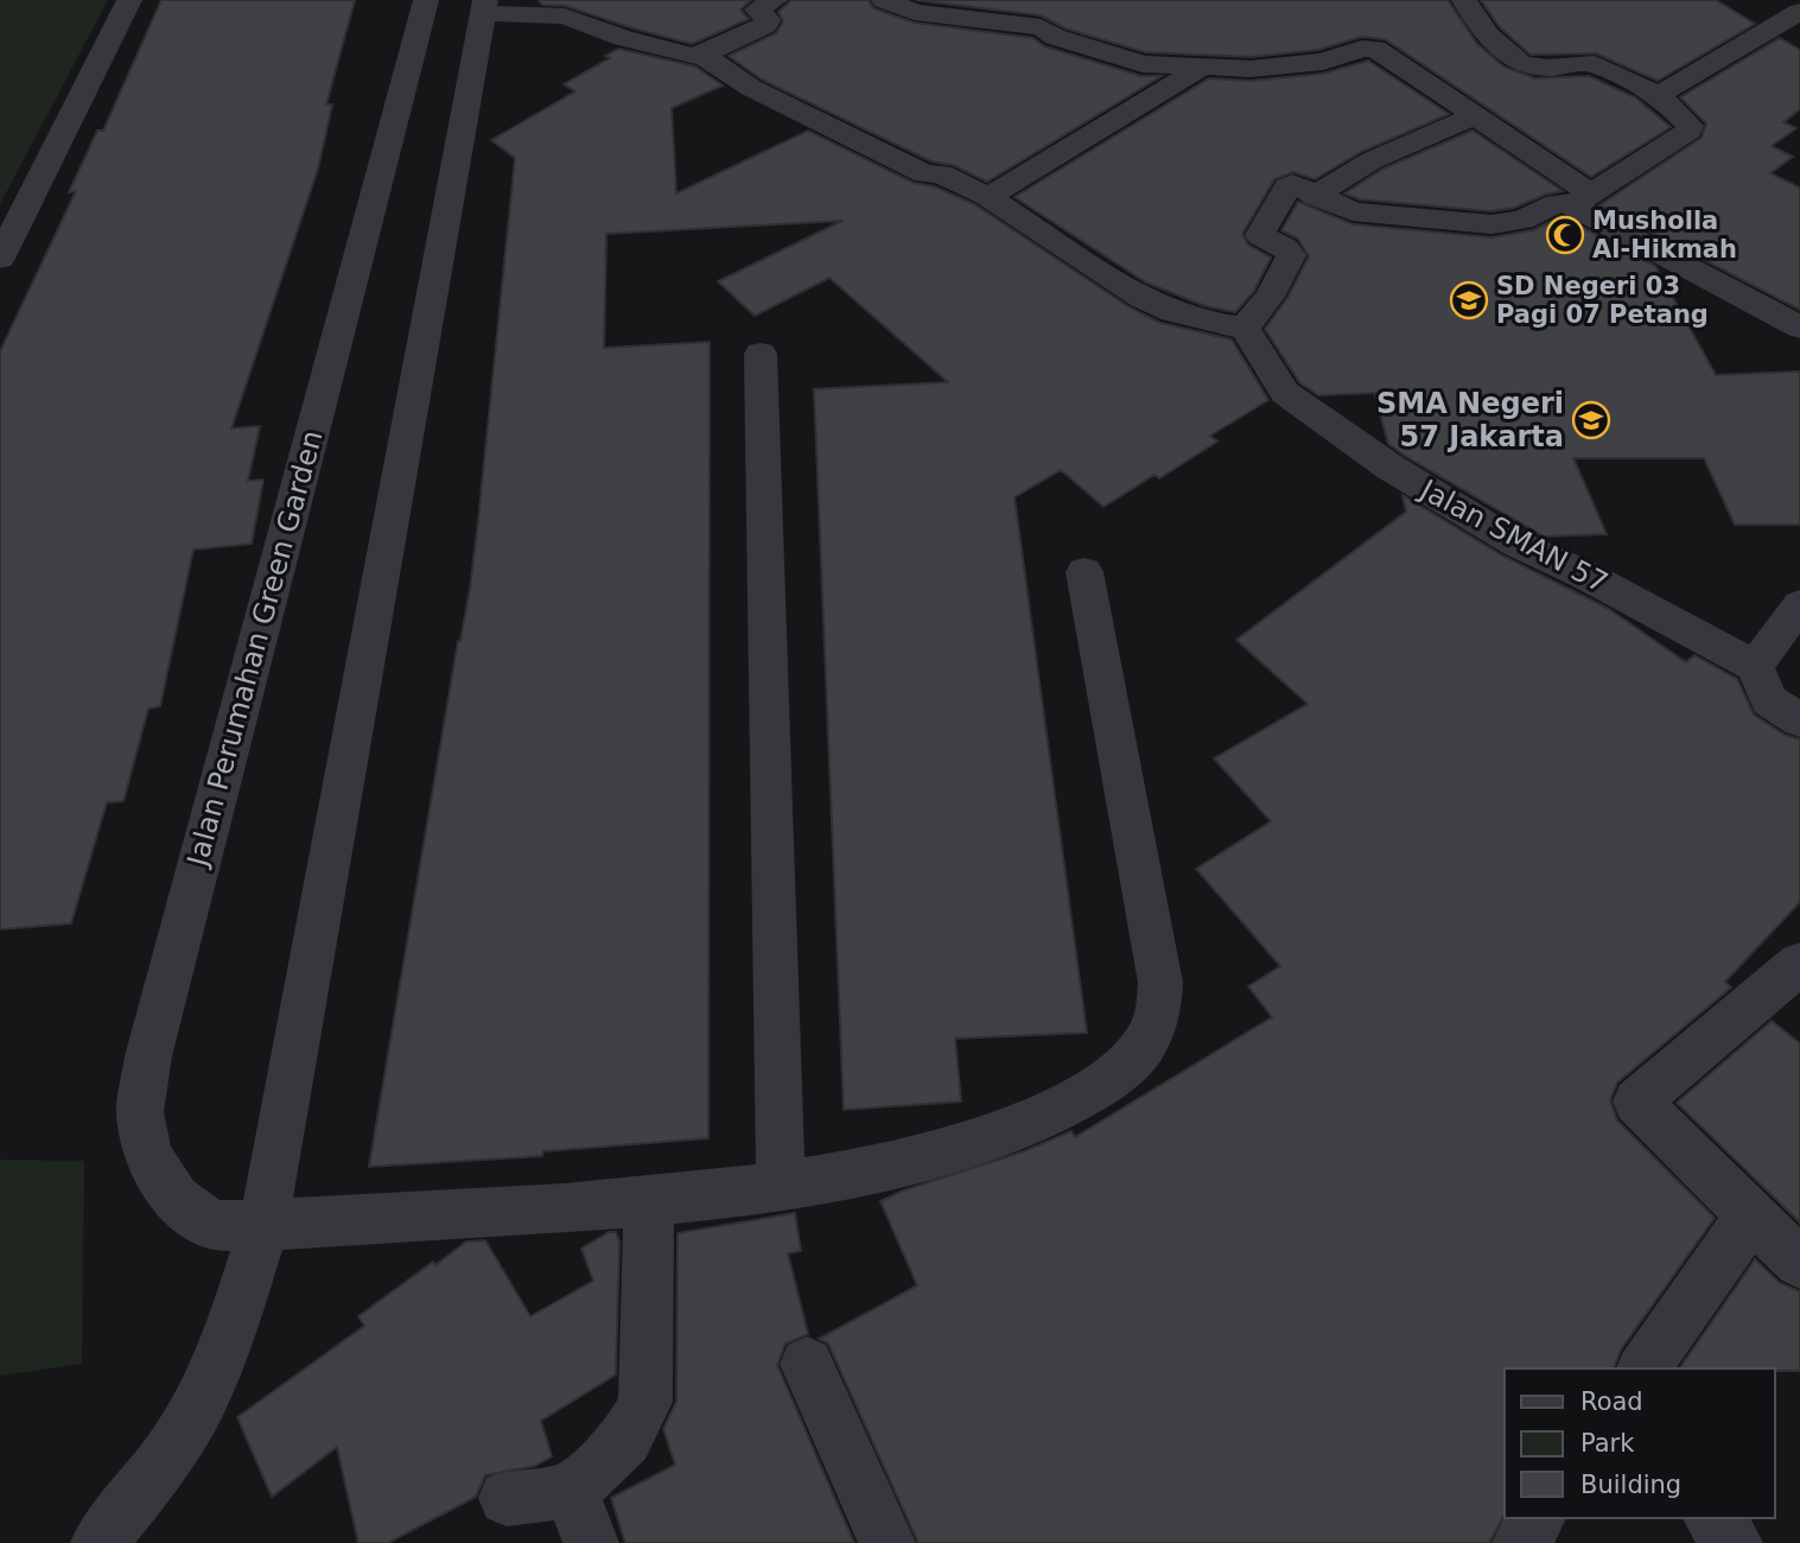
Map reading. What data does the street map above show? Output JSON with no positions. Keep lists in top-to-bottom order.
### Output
{
  "streets": {
    "street": ["Jalan SMAN 57", "Jalan Perumahan Green Garden"]
  },
  "places": {
    "mosque": ["Musholla Al-Hikmah"],
    "school or university": ["SD Negeri 03 Pagi 07 Petang", "SMA Negeri 57 Jakarta"]
  },
  "legend": ["Road", "Park", "Building"]
}
